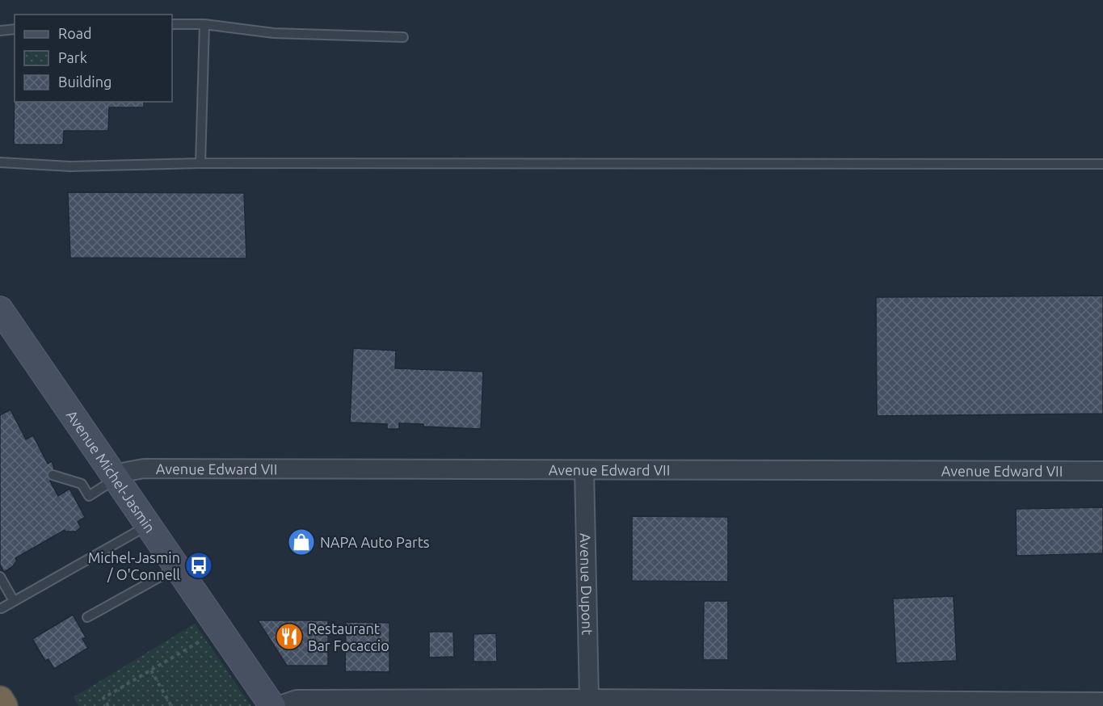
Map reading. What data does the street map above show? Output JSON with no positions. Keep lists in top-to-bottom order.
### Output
{
  "streets": {
    "main road": ["Avenue Michel-Jasmin"],
    "street": ["Avenue Edward VII", "Avenue Dupont"]
  },
  "crossings": [
    ["Avenue Edward VII", "Avenue Michel-Jasmin"],
    ["Avenue Edward VII", "Avenue Dupont"]
  ],
  "places": {
    "shop": ["NAPA Auto Parts"],
    "bus stop": ["Michel-Jasmin / O'Connell"],
    "restaurant": ["Restaurant Bar Focaccio"]
  },
  "legend": ["Road", "Park", "Building"]
}
